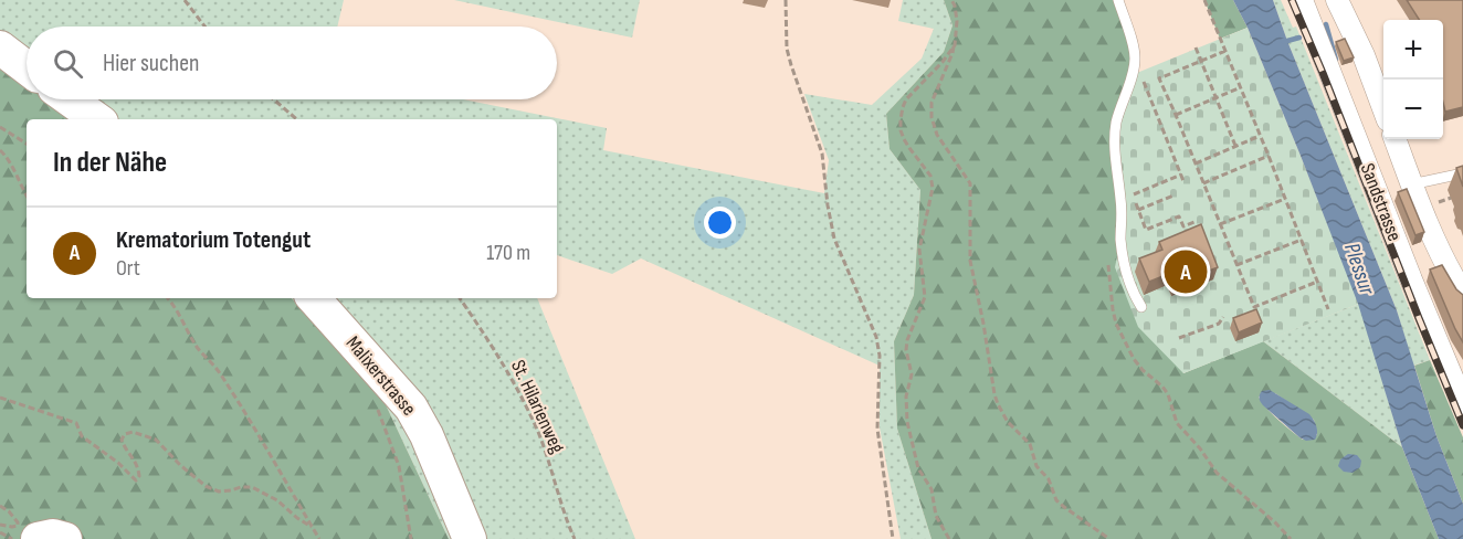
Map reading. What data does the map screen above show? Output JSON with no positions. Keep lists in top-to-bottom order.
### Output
{
  "streets": {
    "main road": ["Malixerstrasse"],
    "street": ["Sandstrasse"],
    "path": ["St. Hilarienweg"]
  },
  "water": ["Plessur"],
  "page": {
    "map_buttons": ["+", "−"],
    "search": "Hier suchen",
    "heading": "In der Nähe",
    "list": [
      {
        "mark": "A",
        "name": "Krematorium Totengut",
        "note": "Ort",
        "value": "170 m"
      }
    ],
    "pins": "A"
  }
}
